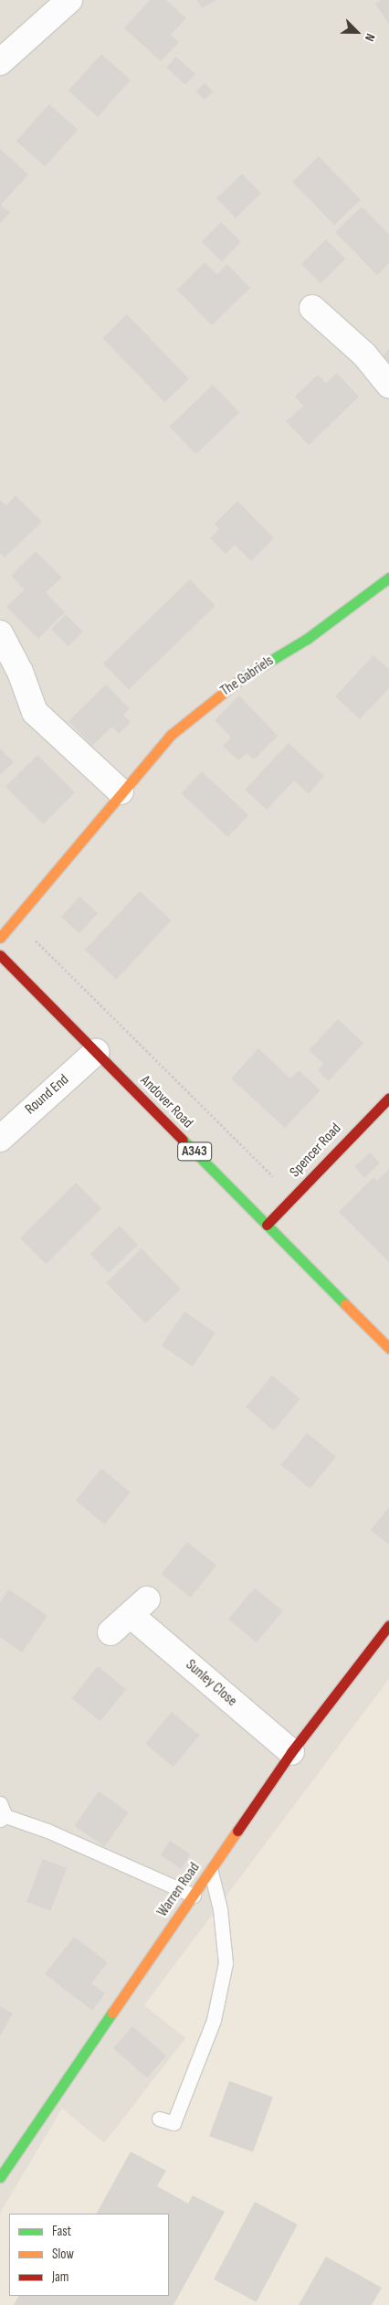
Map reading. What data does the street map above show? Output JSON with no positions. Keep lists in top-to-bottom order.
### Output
{
  "streets": {
    "street": [
      "The Gabriels",
      "Round End",
      "Andover Road",
      "Spencer Road",
      "A343",
      "Sunley Close",
      "Warren Road"
    ]
  },
  "crossings": [
    ["Round End", "Andover Road"],
    ["Andover Road", "Spencer Road"],
    ["Sunley Close", "Warren Road"]
  ],
  "legend": ["Fast", "Slow", "Jam"],
  "north": "bottom right"
}
